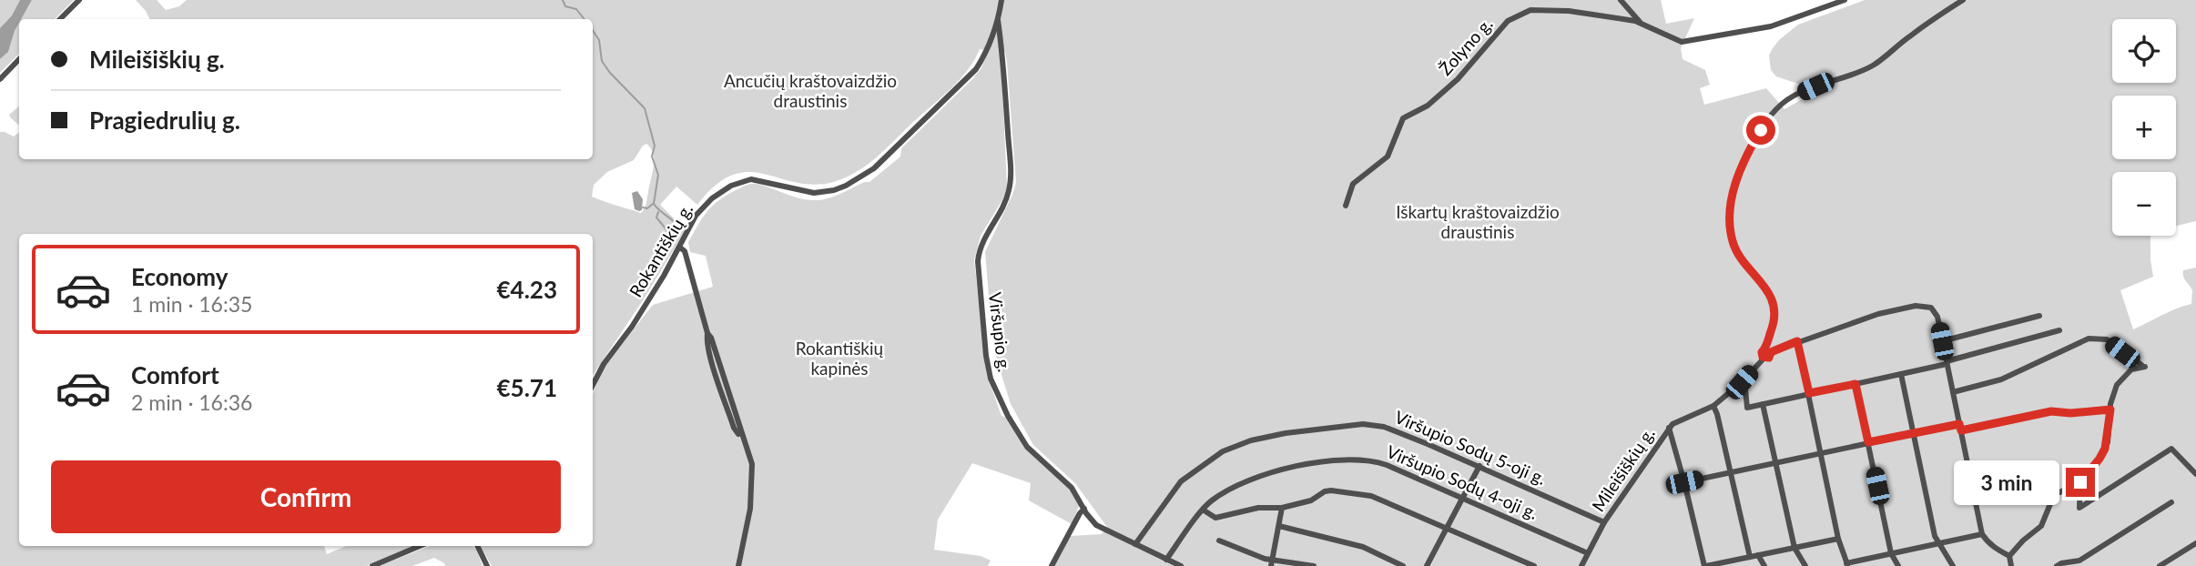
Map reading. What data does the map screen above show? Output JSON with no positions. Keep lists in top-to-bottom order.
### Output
{
  "streets": {
    "street": [
      "Žolyno g.",
      "Rokantiškių g.",
      "Viršupio g.",
      "Viršupio Sodų 5-oji g.",
      "Mileišiškių g.",
      "Viršupio Sodų 4-oji g."
    ]
  },
  "crossings": [
    ["Rokantiškių g.", "Viršupio g."],
    ["Viršupio g.", "Viršupio Sodų 5-oji g."],
    ["Viršupio g.", "Viršupio Sodų 4-oji g."],
    ["Viršupio Sodų 5-oji g.", "Mileišiškių g."],
    ["Mileišiškių g.", "Viršupio Sodų 4-oji g."]
  ],
  "parks": ["Ancučių kraštovaizdžio draustinis", "Iškartų kraštovaizdžio draustinis", "Rokantiškių kapinės"],
  "page": {
    "map_buttons": ["+", "−"],
    "banner": ["Mileišiškių g.", "Pragiedrulių g."],
    "list": [
      {
        "name": "Economy",
        "note": "1 min · 16:35",
        "value": "€4.23"
      },
      {
        "name": "Comfort",
        "note": "2 min · 16:36",
        "value": "€5.71"
      }
    ],
    "buttons": "Confirm",
    "bubble": "3 min"
  }
}
